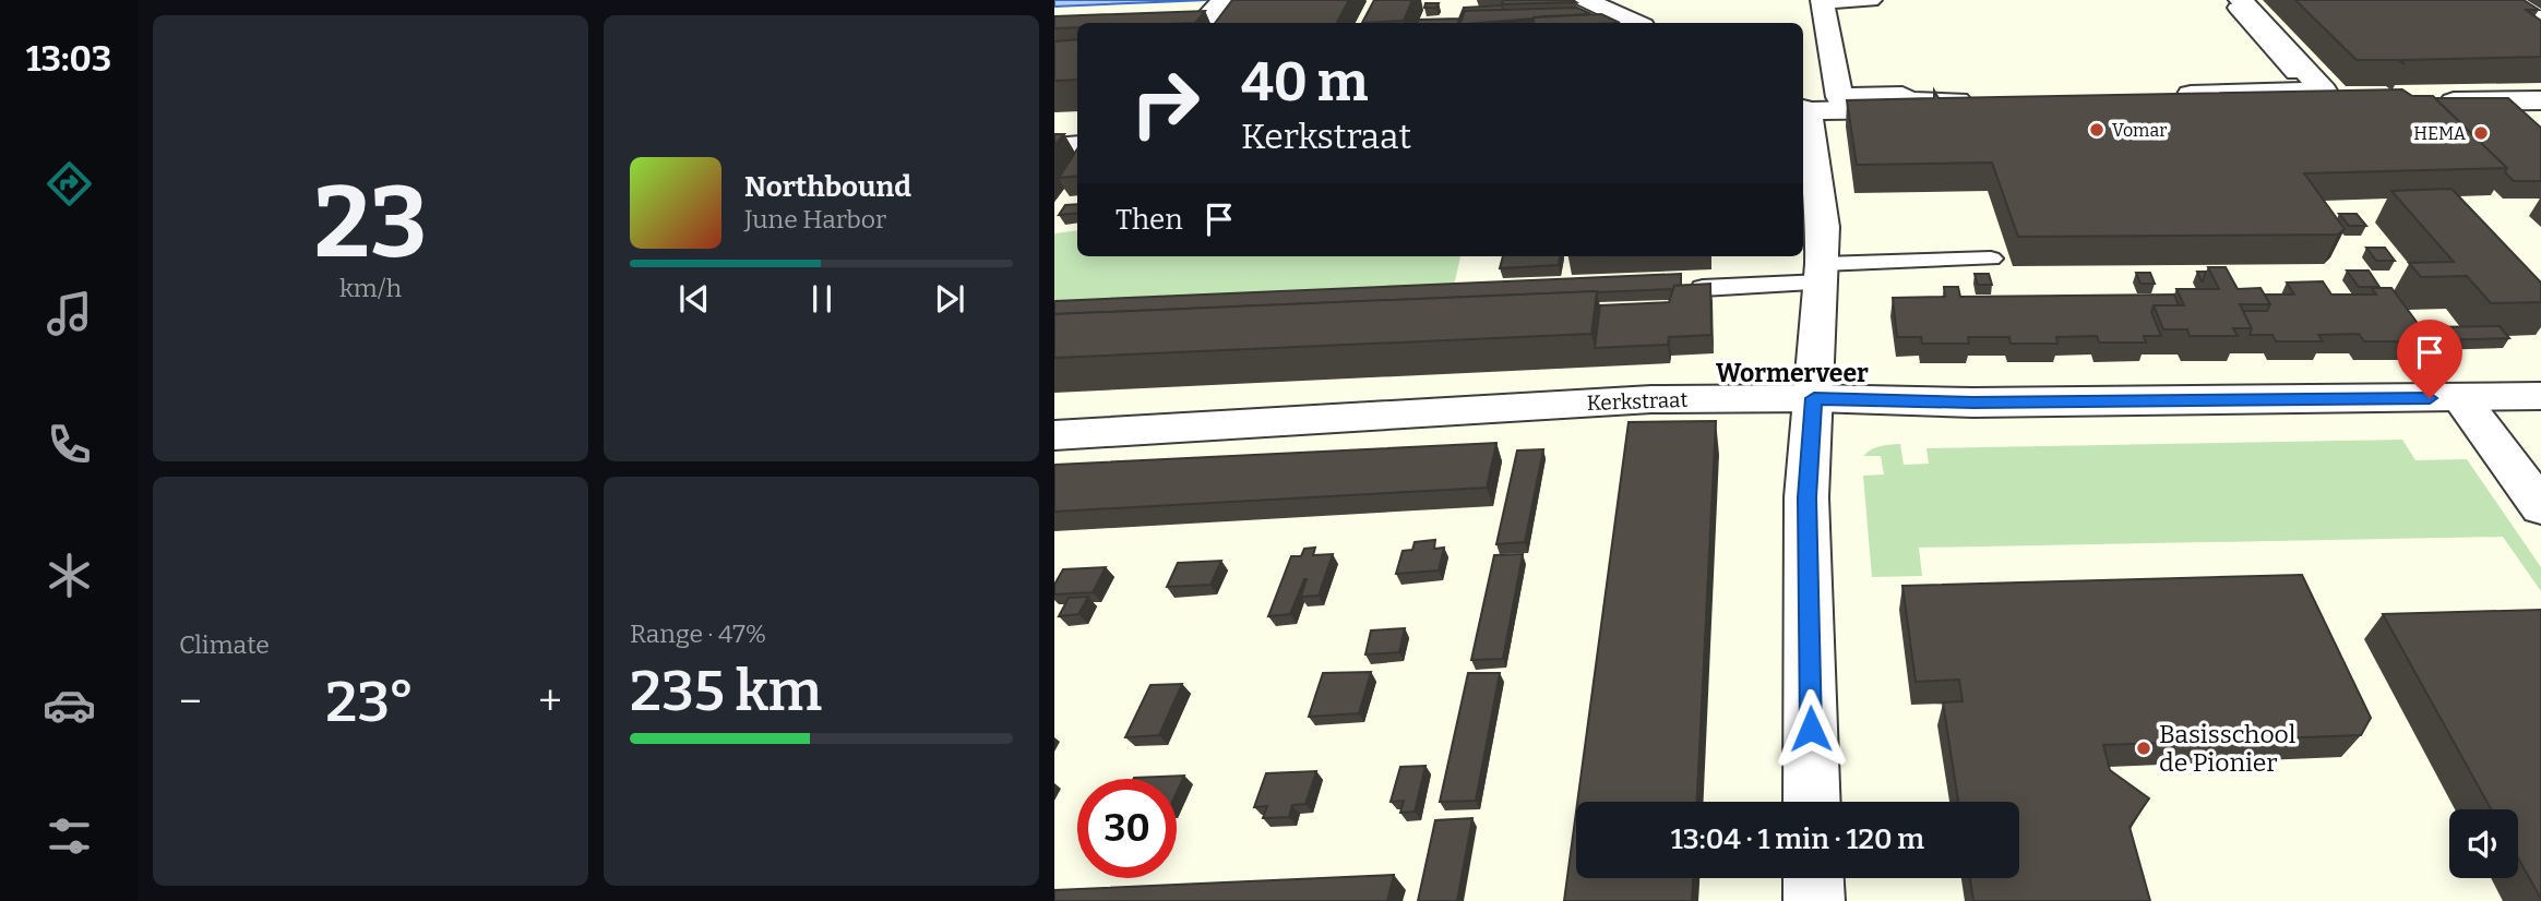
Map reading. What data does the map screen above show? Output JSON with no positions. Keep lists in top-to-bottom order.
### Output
{
  "streets": {
    "street": ["Kerkstraat"]
  },
  "districts": ["Wormerveer"],
  "places": ["Vomar", "HEMA", "Basisschool de Pionier"],
  "page": {
    "tabs": "13:03",
    "tile": [
      ["23", "km/h"],
      "Climate",
      ["Range · 47%", "235 km"]
    ],
    "turn": ["40 m", "Kerkstraat"],
    "song": ["Northbound", "June Harbor"],
    "then": "Then",
    "heat": ["−", "23°", "+"],
    "limit": "30",
    "trip": "13:04 · 1 min · 120 m"
  }
}
